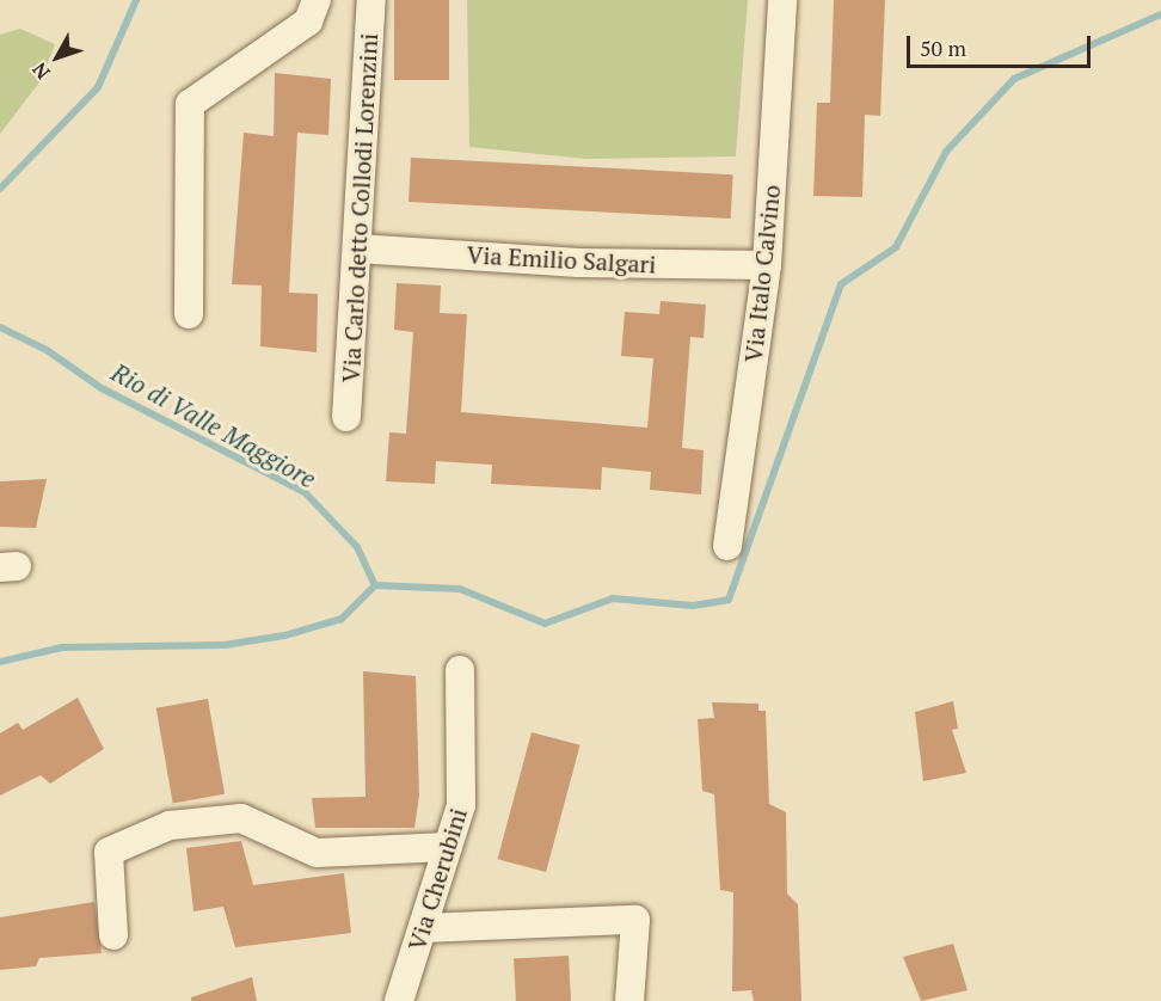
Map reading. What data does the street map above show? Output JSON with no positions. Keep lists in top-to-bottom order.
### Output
{
  "streets": {
    "street": [
      "Via Carlo detto Collodi Lorenzini",
      "Via Emilio Salgari",
      "Via Italo Calvino",
      "Via Cherubini"
    ]
  },
  "crossings": [
    ["Via Carlo detto Collodi Lorenzini", "Via Emilio Salgari"],
    ["Via Emilio Salgari", "Via Italo Calvino"]
  ],
  "water": ["Rio di Valle Maggiore"],
  "scale_bar": "50 m",
  "north": "bottom left"
}
